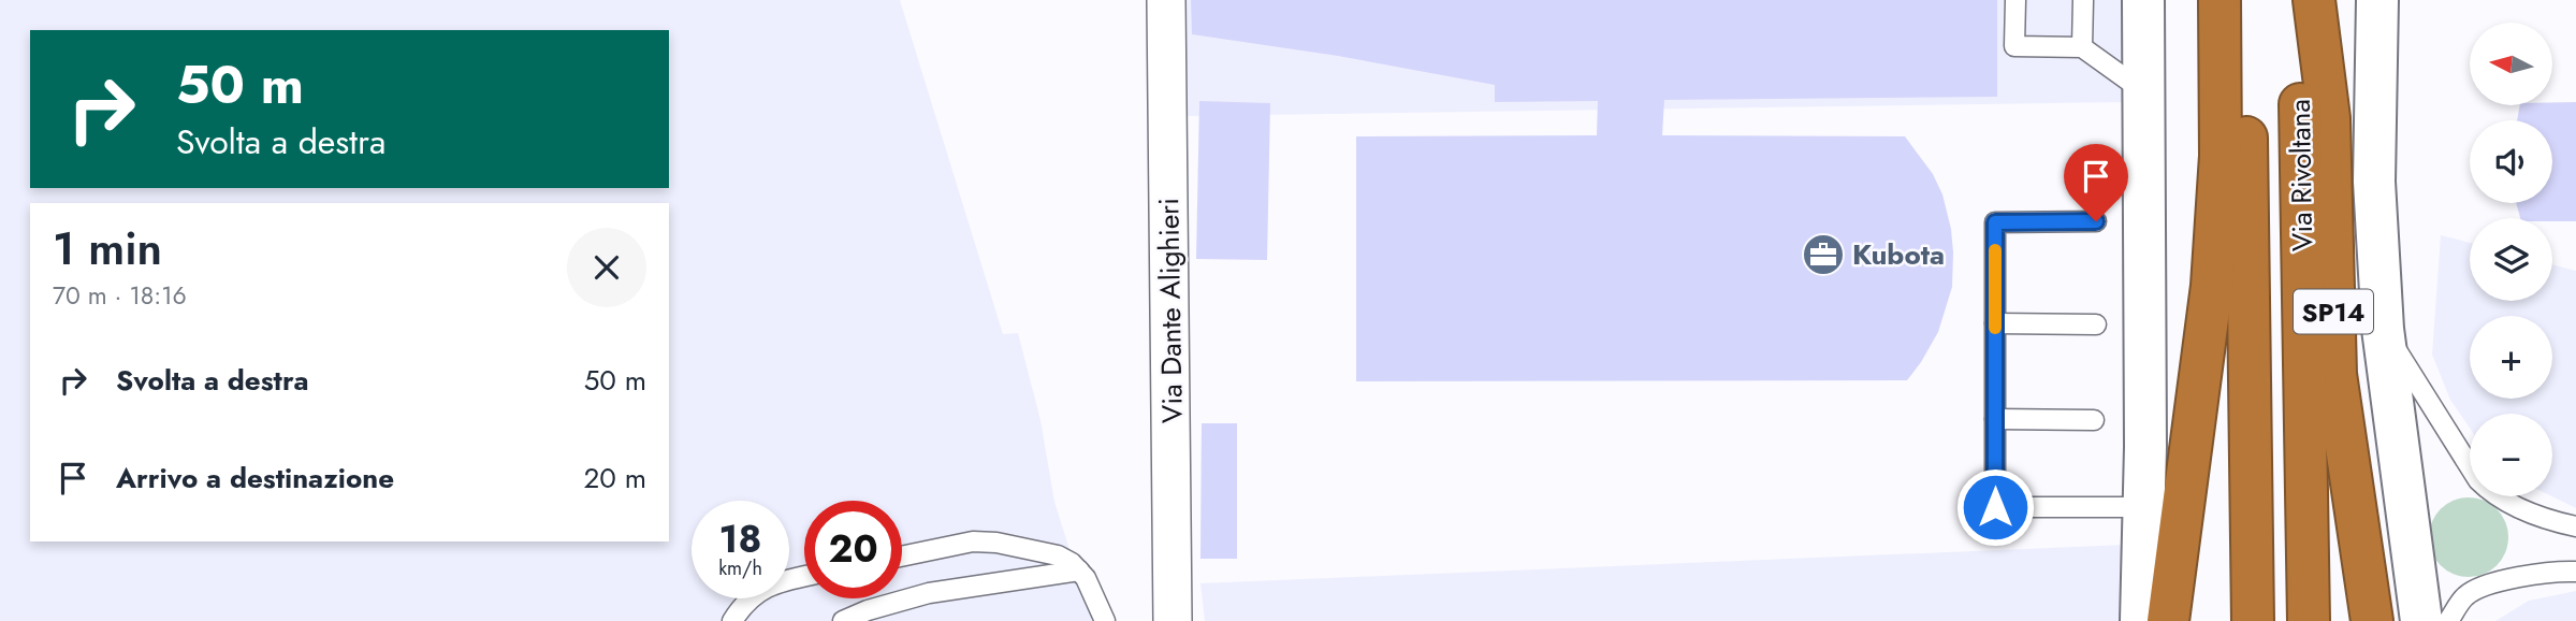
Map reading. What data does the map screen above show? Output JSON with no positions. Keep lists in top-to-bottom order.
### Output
{
  "streets": {
    "highway": ["Via Rivoltana", "SP14"],
    "street": ["Via Dante Alighieri"]
  },
  "places": {
    "office": ["Kubota"]
  },
  "north": "left",
  "page": {
    "map_buttons": ["+", "−"],
    "turn": ["50 m", "Svolta a destra"],
    "heading": ["1 min", "70 m · 18:16"],
    "list": [
      {
        "name": "Svolta a destra",
        "value": "50 m"
      },
      {
        "name": "Arrivo a destinazione",
        "value": "20 m"
      }
    ],
    "speed": "18 km/h",
    "limit": "20"
  }
}
